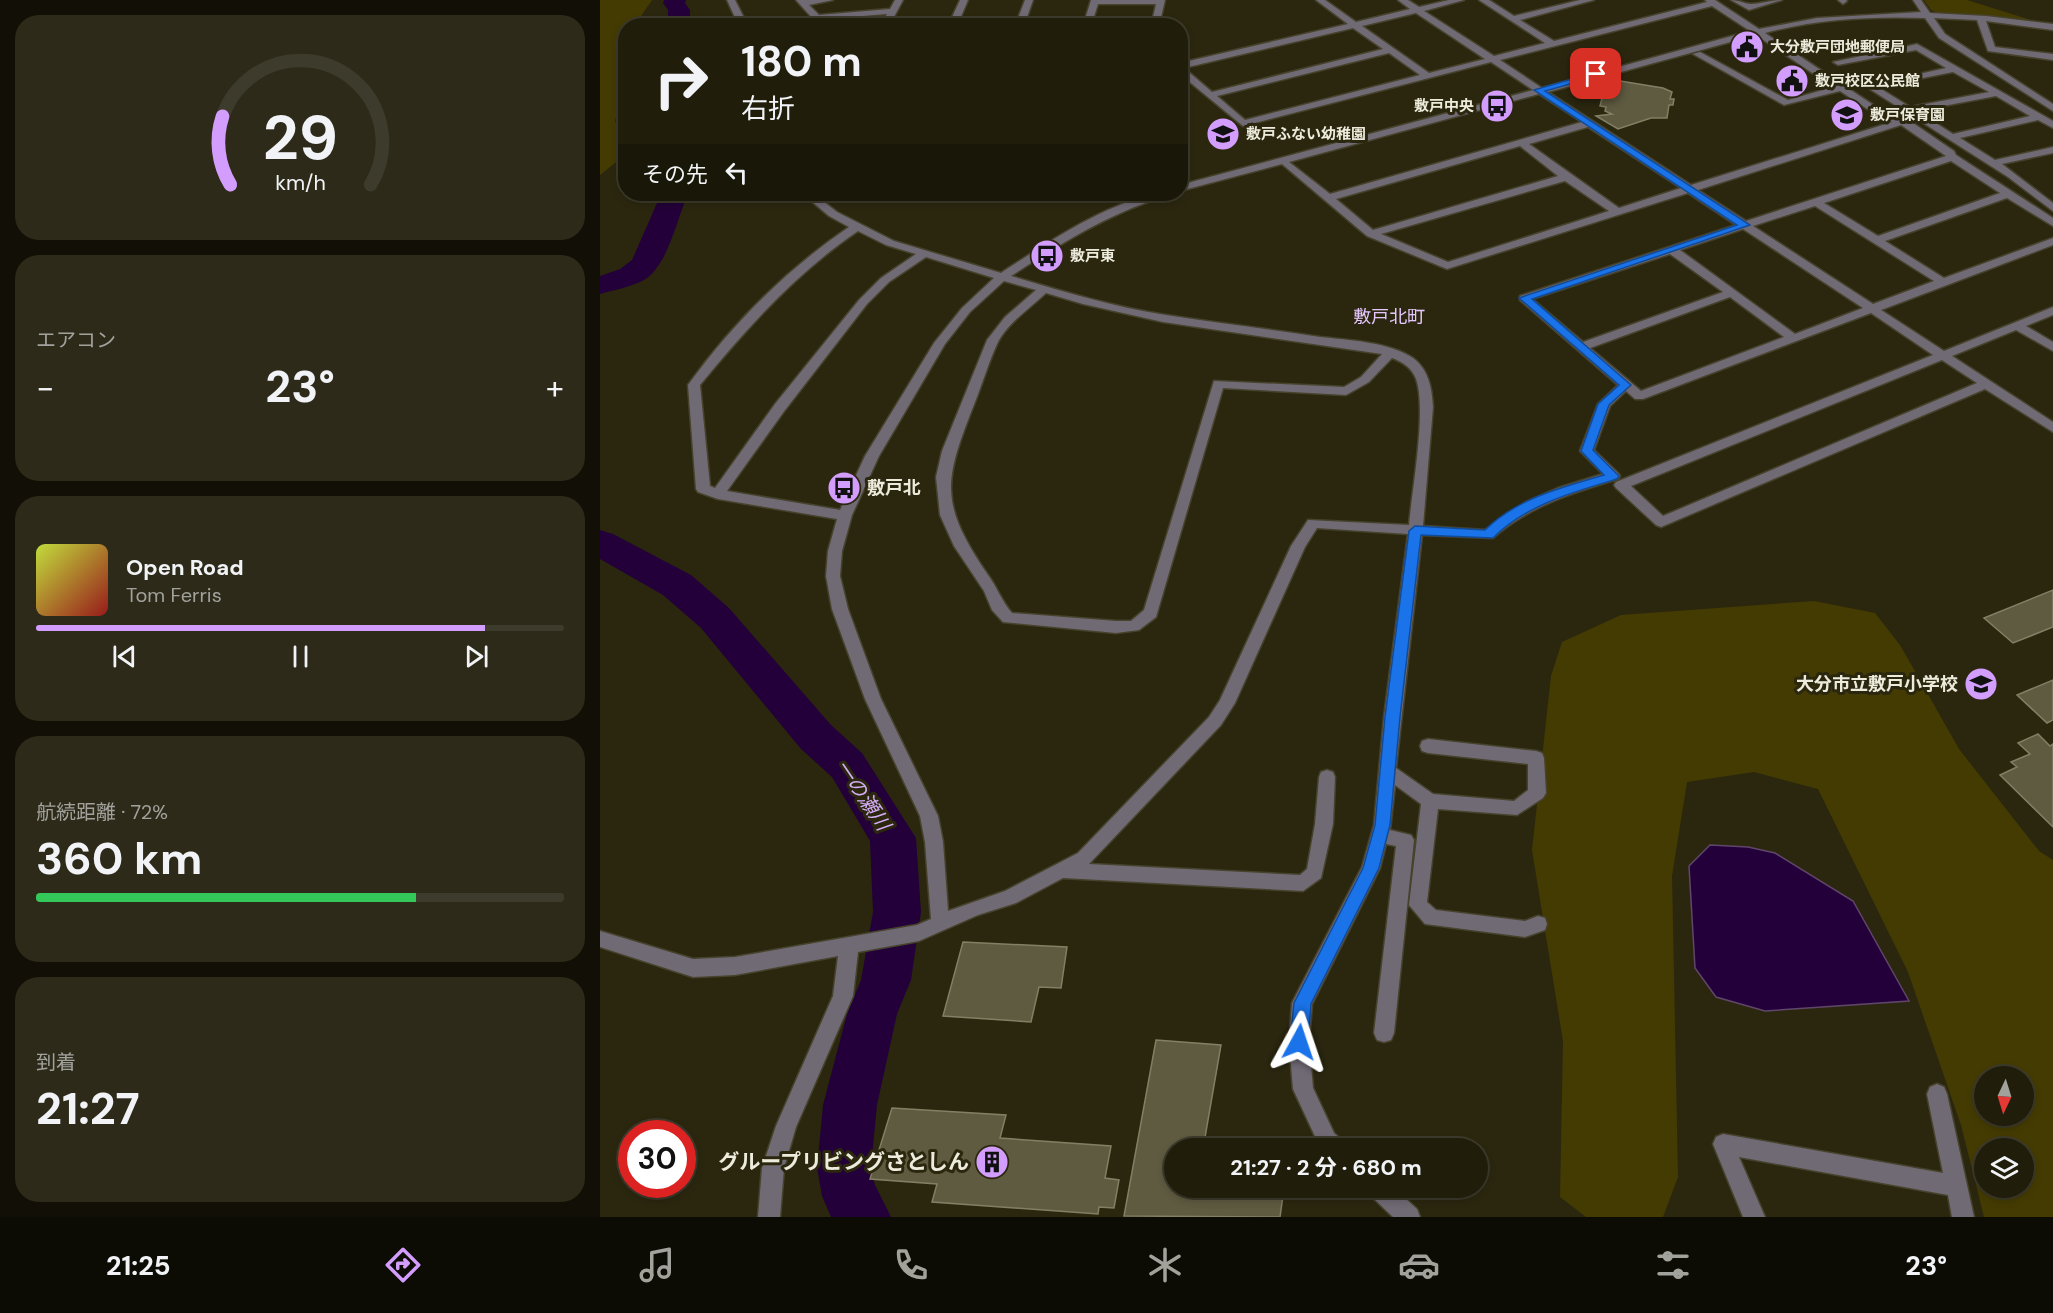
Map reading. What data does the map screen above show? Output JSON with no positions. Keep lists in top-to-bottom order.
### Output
{
  "districts": ["敷戸北町"],
  "water": ["一の瀬川"],
  "places": {
    "public building": ["大分敷戸団地郵便局", "敷戸校区公民館"],
    "bus stop": ["敷戸中央", "敷戸東", "敷戸北"],
    "school or university": ["敷戸保育園", "敷戸ふない幼稚園", "大分市立敷戸小学校"],
    "building": ["グループリビングさとしん"]
  },
  "north": "bottom",
  "page": {
    "turn": ["180 m", "右折"],
    "then": "その先",
    "tile": [
      "エアコン",
      ["航続距離 · 72%", "360 km"],
      ["到着", "21:27"]
    ],
    "heat": ["−", "23°", "+"],
    "song": ["Open Road", "Tom Ferris"],
    "limit": "30",
    "trip": "21:27 · 2 分 · 680 m",
    "tabs": ["21:25", "23°"],
    "gauge": ["29", "km/h"]
  }
}
